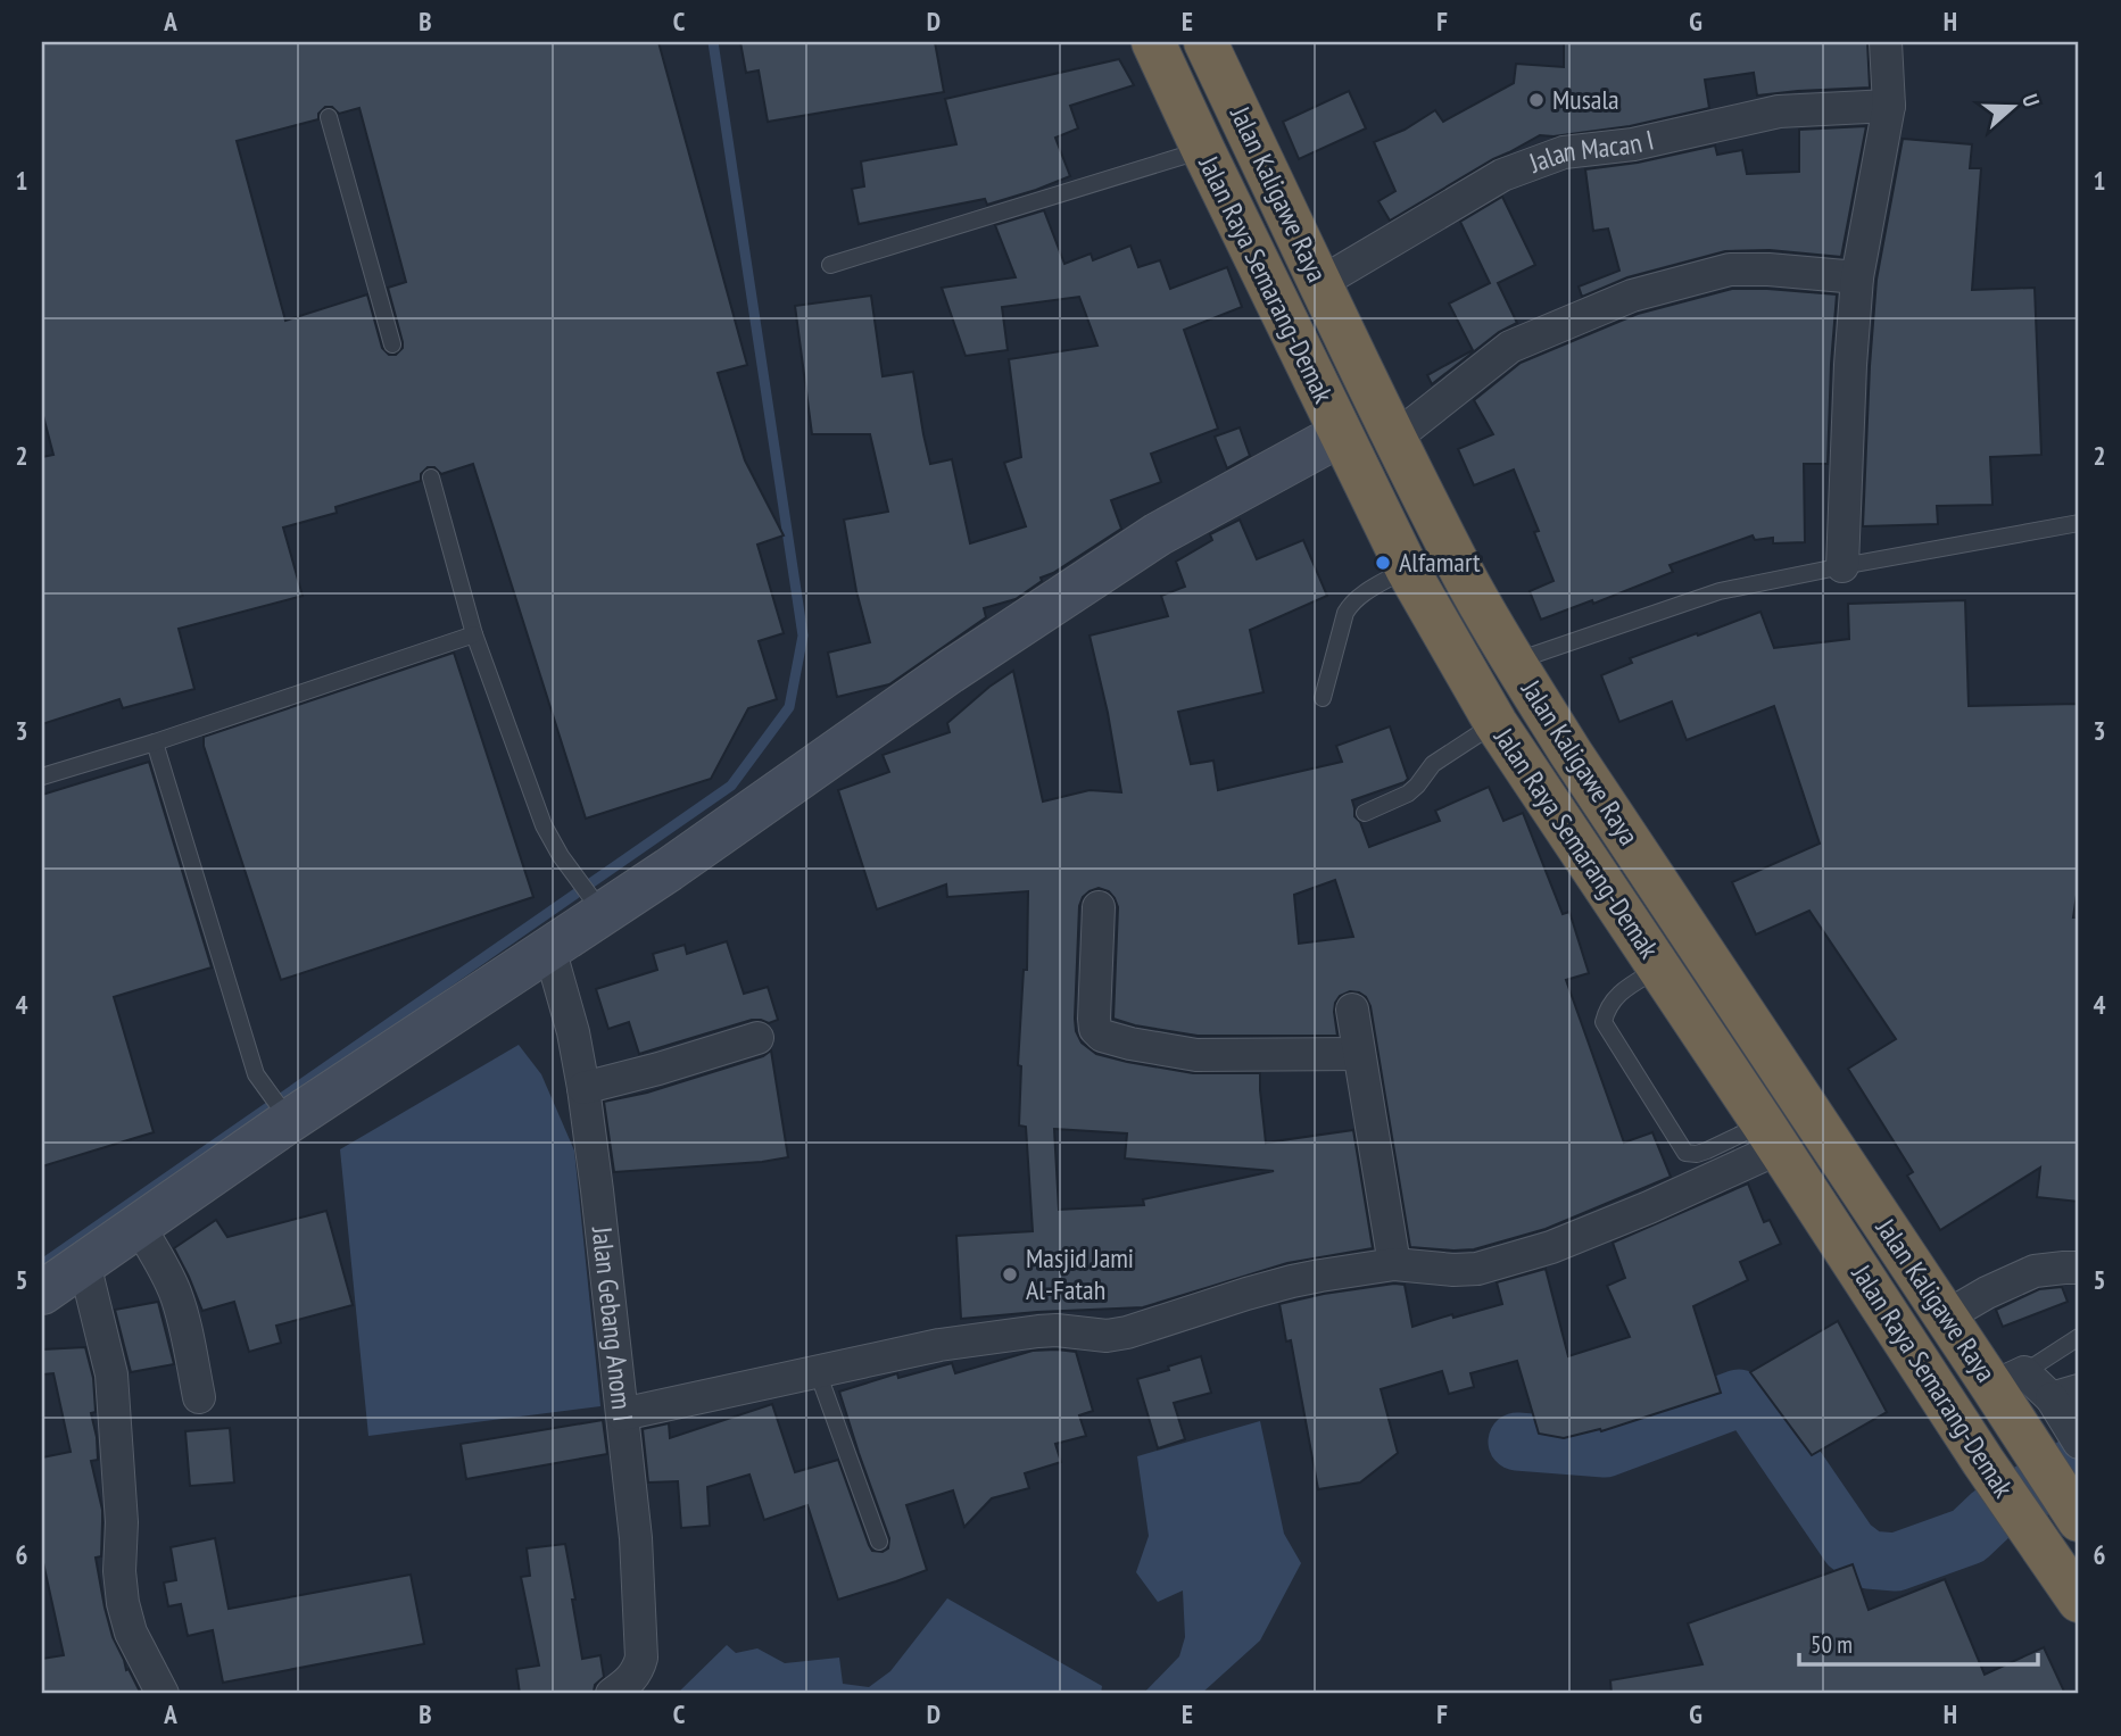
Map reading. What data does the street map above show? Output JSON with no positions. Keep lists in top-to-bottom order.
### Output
{
  "streets": {
    "highway": ["Jalan Kaligawe Raya", "Jalan Raya Semarang-Demak"],
    "street": ["Jalan Macan I", "Jalan Gebang Anom I"]
  },
  "crossings": [
    ["Jalan Macan I", "Jalan Kaligawe Raya"]
  ],
  "places": ["Musala", "Alfamart", "Masjid Jami Al-Fatah"],
  "scale_bar": "50 m",
  "north": "right",
  "grid": {
    "columns": [
      "A",
      "B",
      "C",
      "D",
      "E",
      "F",
      "G",
      "H"
    ],
    "rows": [
      "1",
      "2",
      "3",
      "4",
      "5",
      "6"
    ]
  }
}
